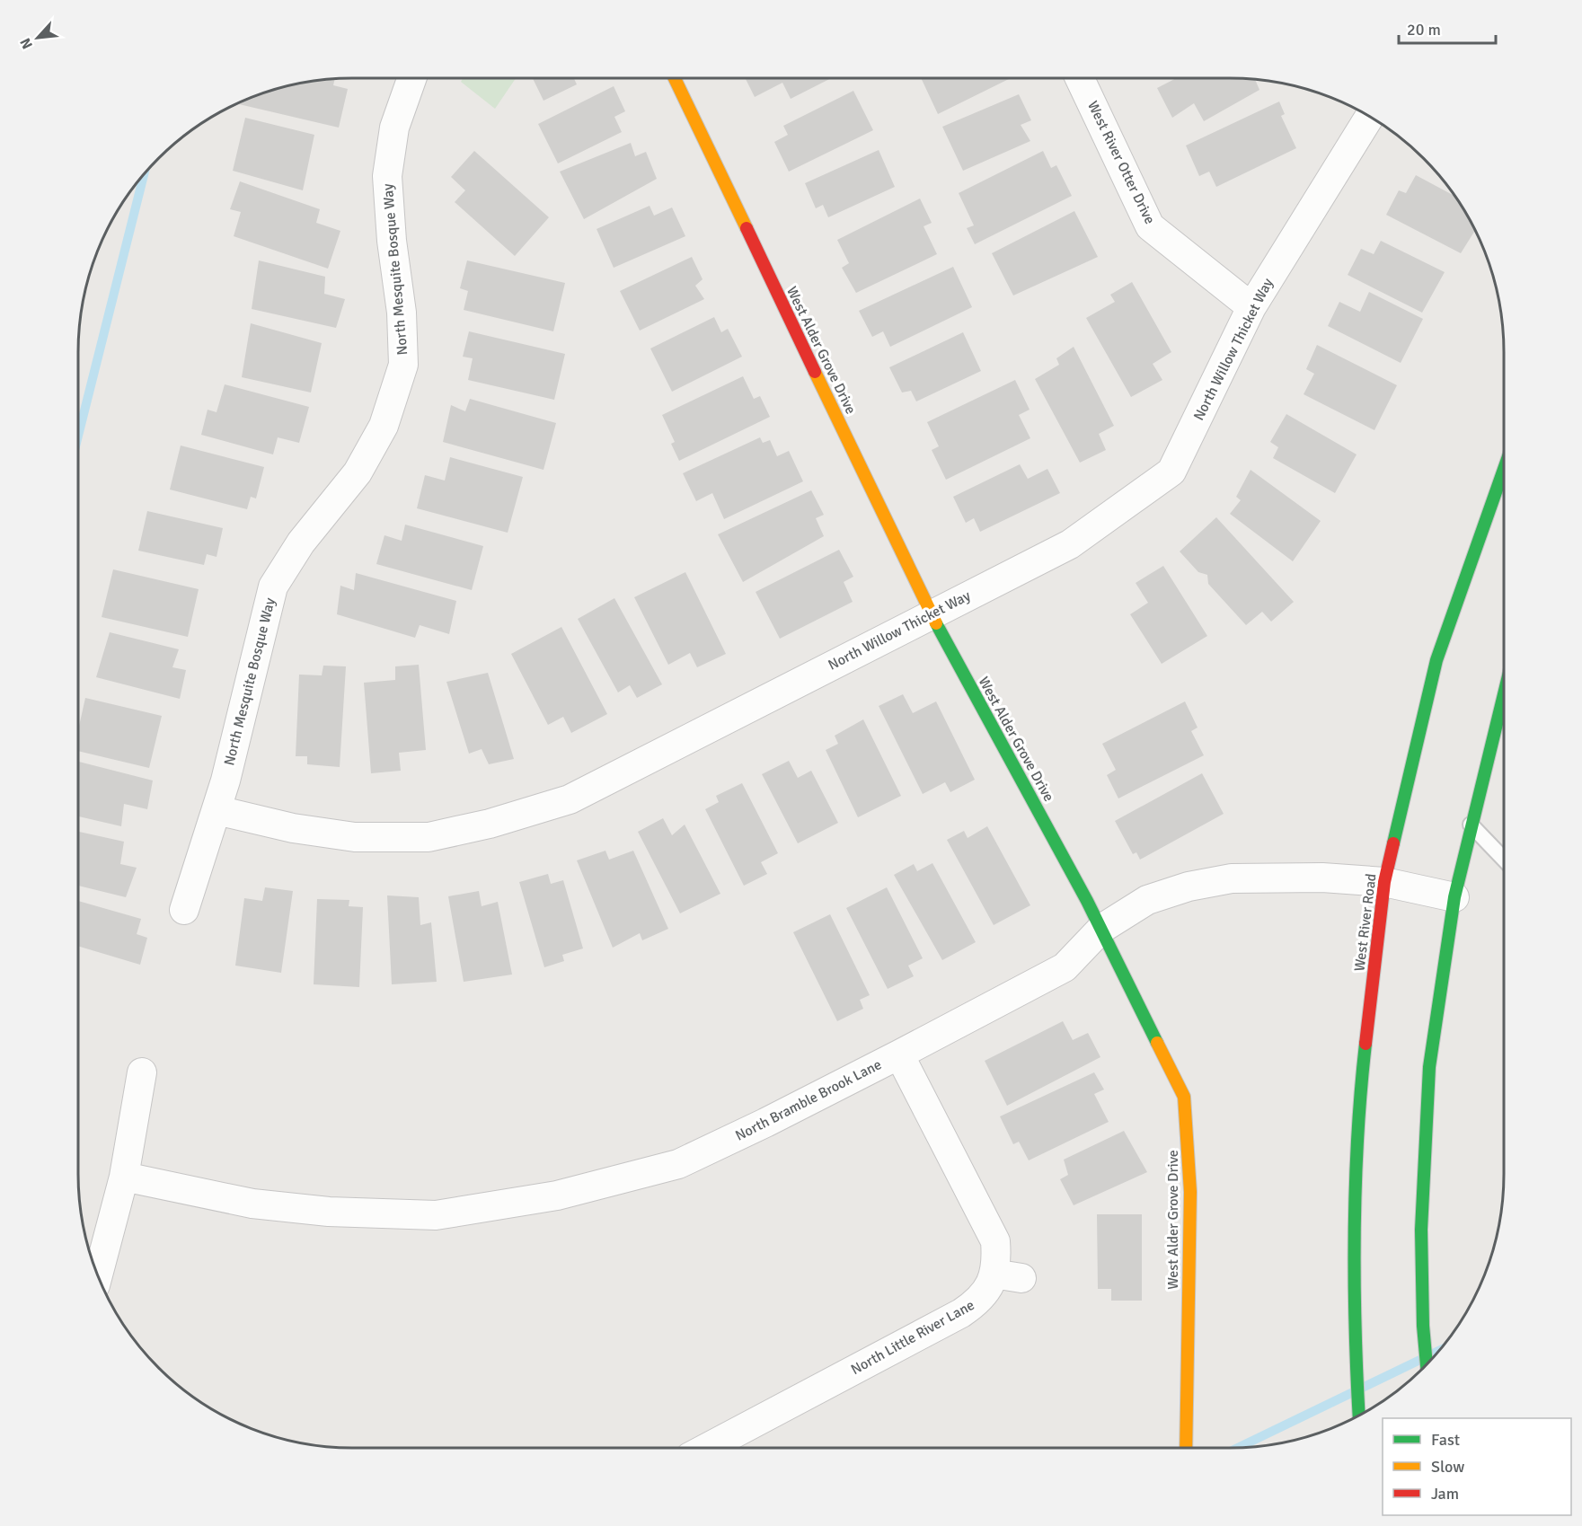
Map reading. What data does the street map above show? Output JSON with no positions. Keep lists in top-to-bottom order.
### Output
{
  "streets": {
    "main road": ["West Alder Grove Drive", "West River Road"],
    "street": [
      "West River Otter Drive",
      "North Mesquite Bosque Way",
      "North Willow Thicket Way",
      "North Bramble Brook Lane",
      "North Little River Lane"
    ]
  },
  "crossings": [
    ["West River Otter Drive", "North Willow Thicket Way"],
    ["North Mesquite Bosque Way", "North Willow Thicket Way"],
    ["North Willow Thicket Way", "West Alder Grove Drive"],
    ["West Alder Grove Drive", "North Bramble Brook Lane"],
    ["West River Road", "North Bramble Brook Lane"],
    ["North Bramble Brook Lane", "North Little River Lane"]
  ],
  "legend": ["Fast", "Slow", "Jam"],
  "scale_bar": "20 m",
  "north": "bottom left"
}
